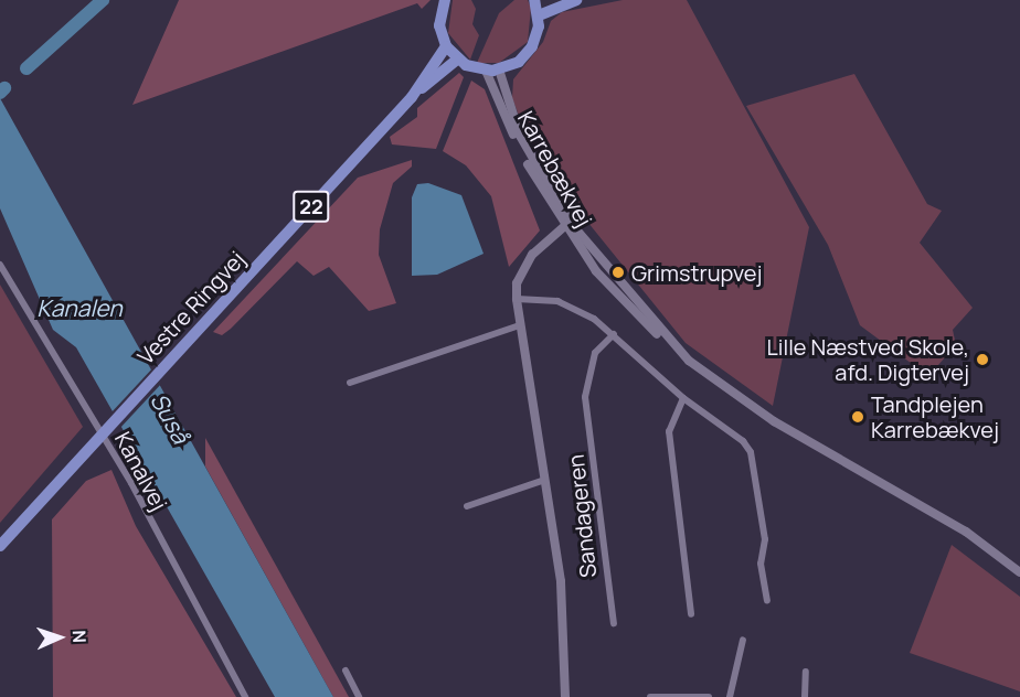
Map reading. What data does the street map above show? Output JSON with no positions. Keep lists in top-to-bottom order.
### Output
{
  "streets": {
    "main road": ["22", "Vestre Ringvej"],
    "street": ["Karrebækvej", "Kanalvej", "Sandageren"]
  },
  "water": ["Kanalen", "Suså"],
  "places": ["Grimstrupvej", "Lille Næstved Skole, afd. Digtervej", "Tandplejen Karrebækvej"],
  "north": "right"
}
